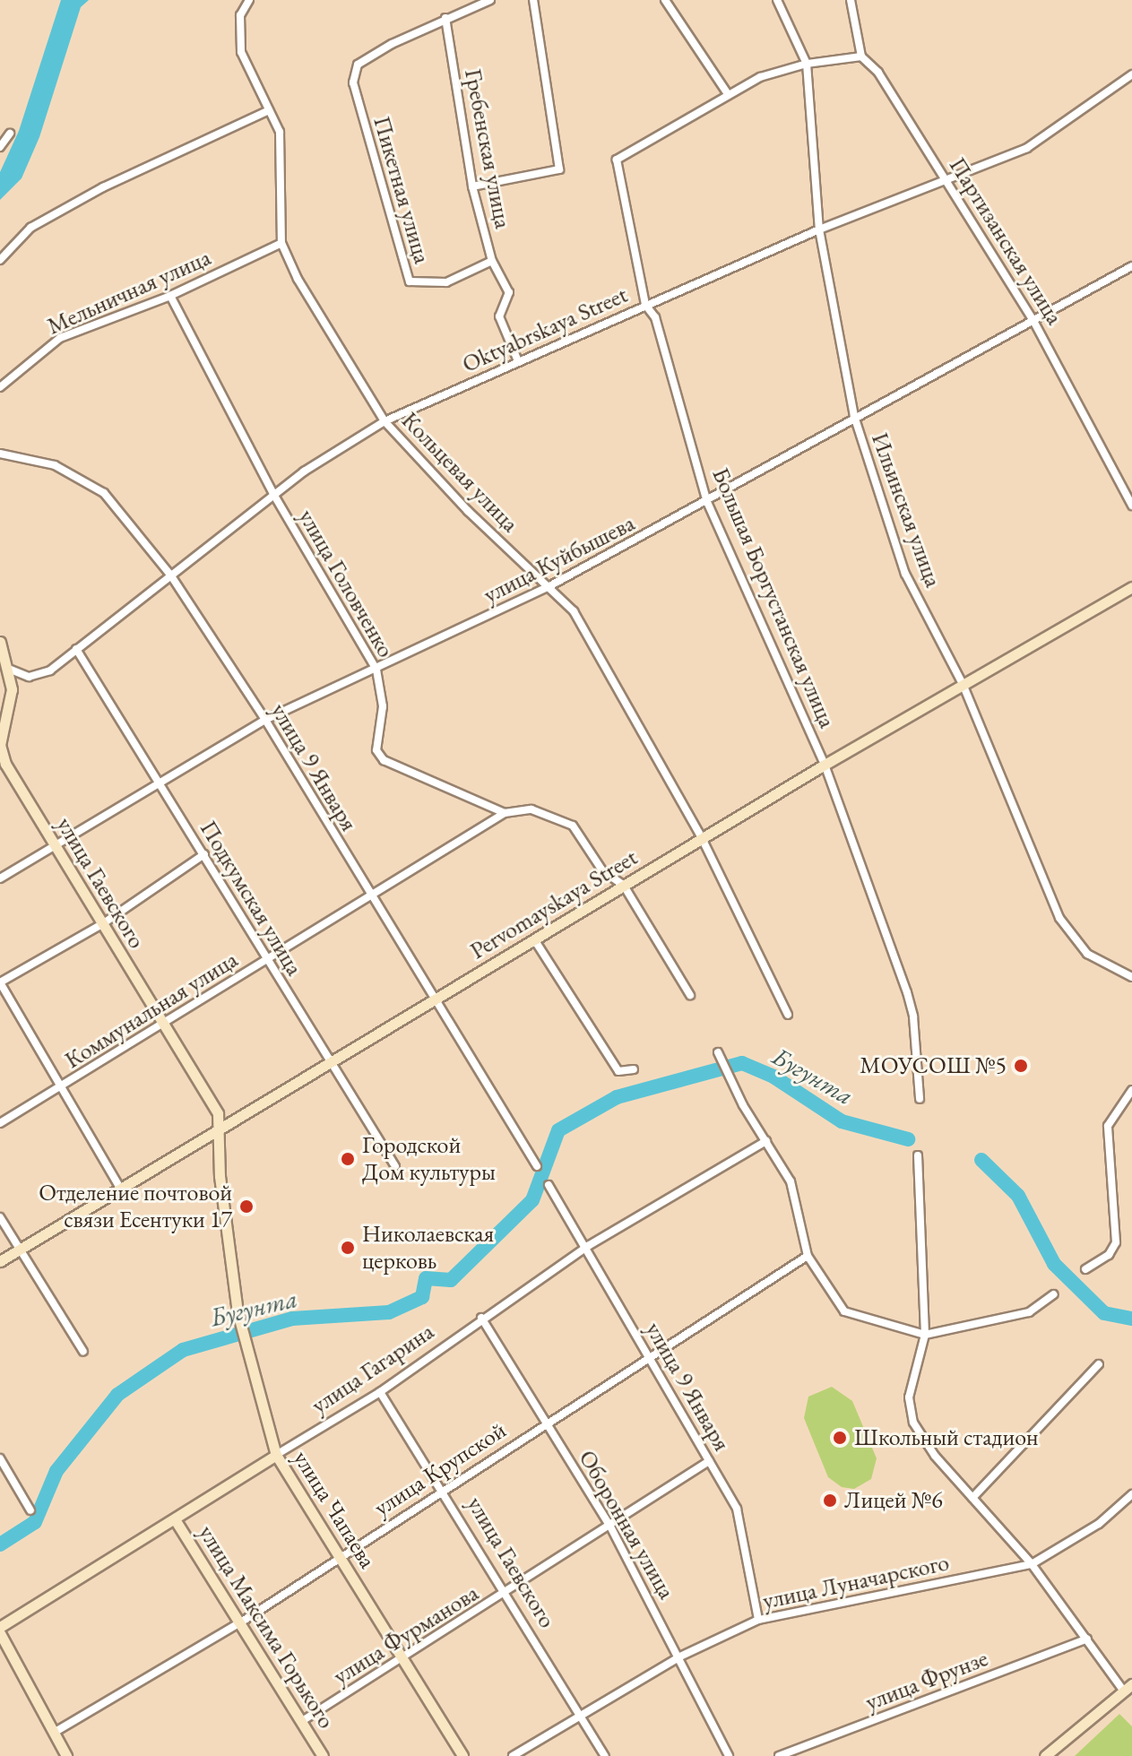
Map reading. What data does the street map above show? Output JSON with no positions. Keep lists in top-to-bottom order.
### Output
{
  "streets": {
    "main road": [
      "улица Гаевского",
      "Pervomayskaya Street",
      "улица Гагарина",
      "улица Чапаева",
      "улица Максима Горького"
    ],
    "street": [
      "Гребенская улица",
      "Пикетная улица",
      "Партизанская улица",
      "Мельничная улица",
      "Oktyabrskaya Street",
      "Кольцевая улица",
      "Ильинская улица",
      "улица Куйбышева",
      "улица Головченко",
      "Большая Боргустанская улица",
      "улица 9 Января",
      "Подкумская улица",
      "Коммунальная улица",
      "улица Крупской",
      "Оборонная улица",
      "улица Луначарского",
      "улица Фурманова",
      "улица Фрунзе"
    ]
  },
  "crossings": [
    ["Гребенская улица", "Пикетная улица"],
    ["Гребенская улица", "Oktyabrskaya Street"],
    ["Партизанская улица", "Oktyabrskaya Street"],
    ["Партизанская улица", "улица Куйбышева"],
    ["Партизанская улица", "Большая Боргустанская улица"],
    ["Мельничная улица", "Кольцевая улица"],
    ["Мельничная улица", "улица Головченко"],
    ["Oktyabrskaya Street", "Кольцевая улица"],
    ["Oktyabrskaya Street", "Ильинская улица"],
    ["Oktyabrskaya Street", "улица Головченко"],
    ["Oktyabrskaya Street", "Большая Боргустанская улица"],
    ["Oktyabrskaya Street", "улица 9 Января"],
    ["Oktyabrskaya Street", "улица Гаевского"],
    ["Oktyabrskaya Street", "Подкумская улица"],
    ["Кольцевая улица", "улица Куйбышева"],
    ["Кольцевая улица", "Pervomayskaya Street"],
    ["Ильинская улица", "улица Куйбышева"],
    ["Ильинская улица", "Большая Боргустанская улица"],
    ["Ильинская улица", "Pervomayskaya Street"],
    ["улица Куйбышева", "улица Головченко"],
    ["улица Куйбышева", "Большая Боргустанская улица"],
    ["улица Куйбышева", "улица 9 Января"],
    ["улица Куйбышева", "улица Гаевского"],
    ["улица Куйбышева", "Подкумская улица"],
    ["улица Головченко", "Pervomayskaya Street"],
    ["улица Головченко", "Коммунальная улица"],
    ["Большая Боргустанская улица", "Pervomayskaya Street"],
    ["улица 9 Января", "Pervomayskaya Street"],
    ["улица 9 Января", "Коммунальная улица"],
    ["улица 9 Января", "улица Гагарина"],
    ["улица 9 Января", "улица Крупской"],
    ["улица 9 Января", "улица Луначарского"],
    ["улица 9 Января", "улица Фурманова"],
    ["улица Гаевского", "Pervomayskaya Street"],
    ["улица Гаевского", "Коммунальная улица"],
    ["улица Гаевского", "улица Гагарина"],
    ["улица Гаевского", "улица Крупской"],
    ["улица Гаевского", "улица Чапаева"],
    ["улица Гаевского", "улица Луначарского"],
    ["улица Гаевского", "улица Фурманова"],
    ["Подкумская улица", "Pervomayskaya Street"],
    ["Подкумская улица", "Коммунальная улица"],
    ["Pervomayskaya Street", "улица Чапаева"],
    ["улица Гагарина", "улица Чапаева"],
    ["улица Гагарина", "Оборонная улица"],
    ["улица Гагарина", "улица Максима Горького"],
    ["улица Крупской", "улица Чапаева"],
    ["улица Крупской", "Оборонная улица"],
    ["улица Крупской", "улица Максима Горького"],
    ["улица Чапаева", "улица Фурманова"],
    ["Оборонная улица", "улица Луначарского"],
    ["Оборонная улица", "улица Фурманова"],
    ["улица Максима Горького", "улица Фурманова"]
  ],
  "water": ["Бугунта"],
  "places": [
    "МОУСОШ №5",
    "Городской Дом культуры",
    "Отделение почтовой связи Есентуки 17",
    "Николаевская церковь",
    "Школьный стадион",
    "Лицей №6"
  ]
}
